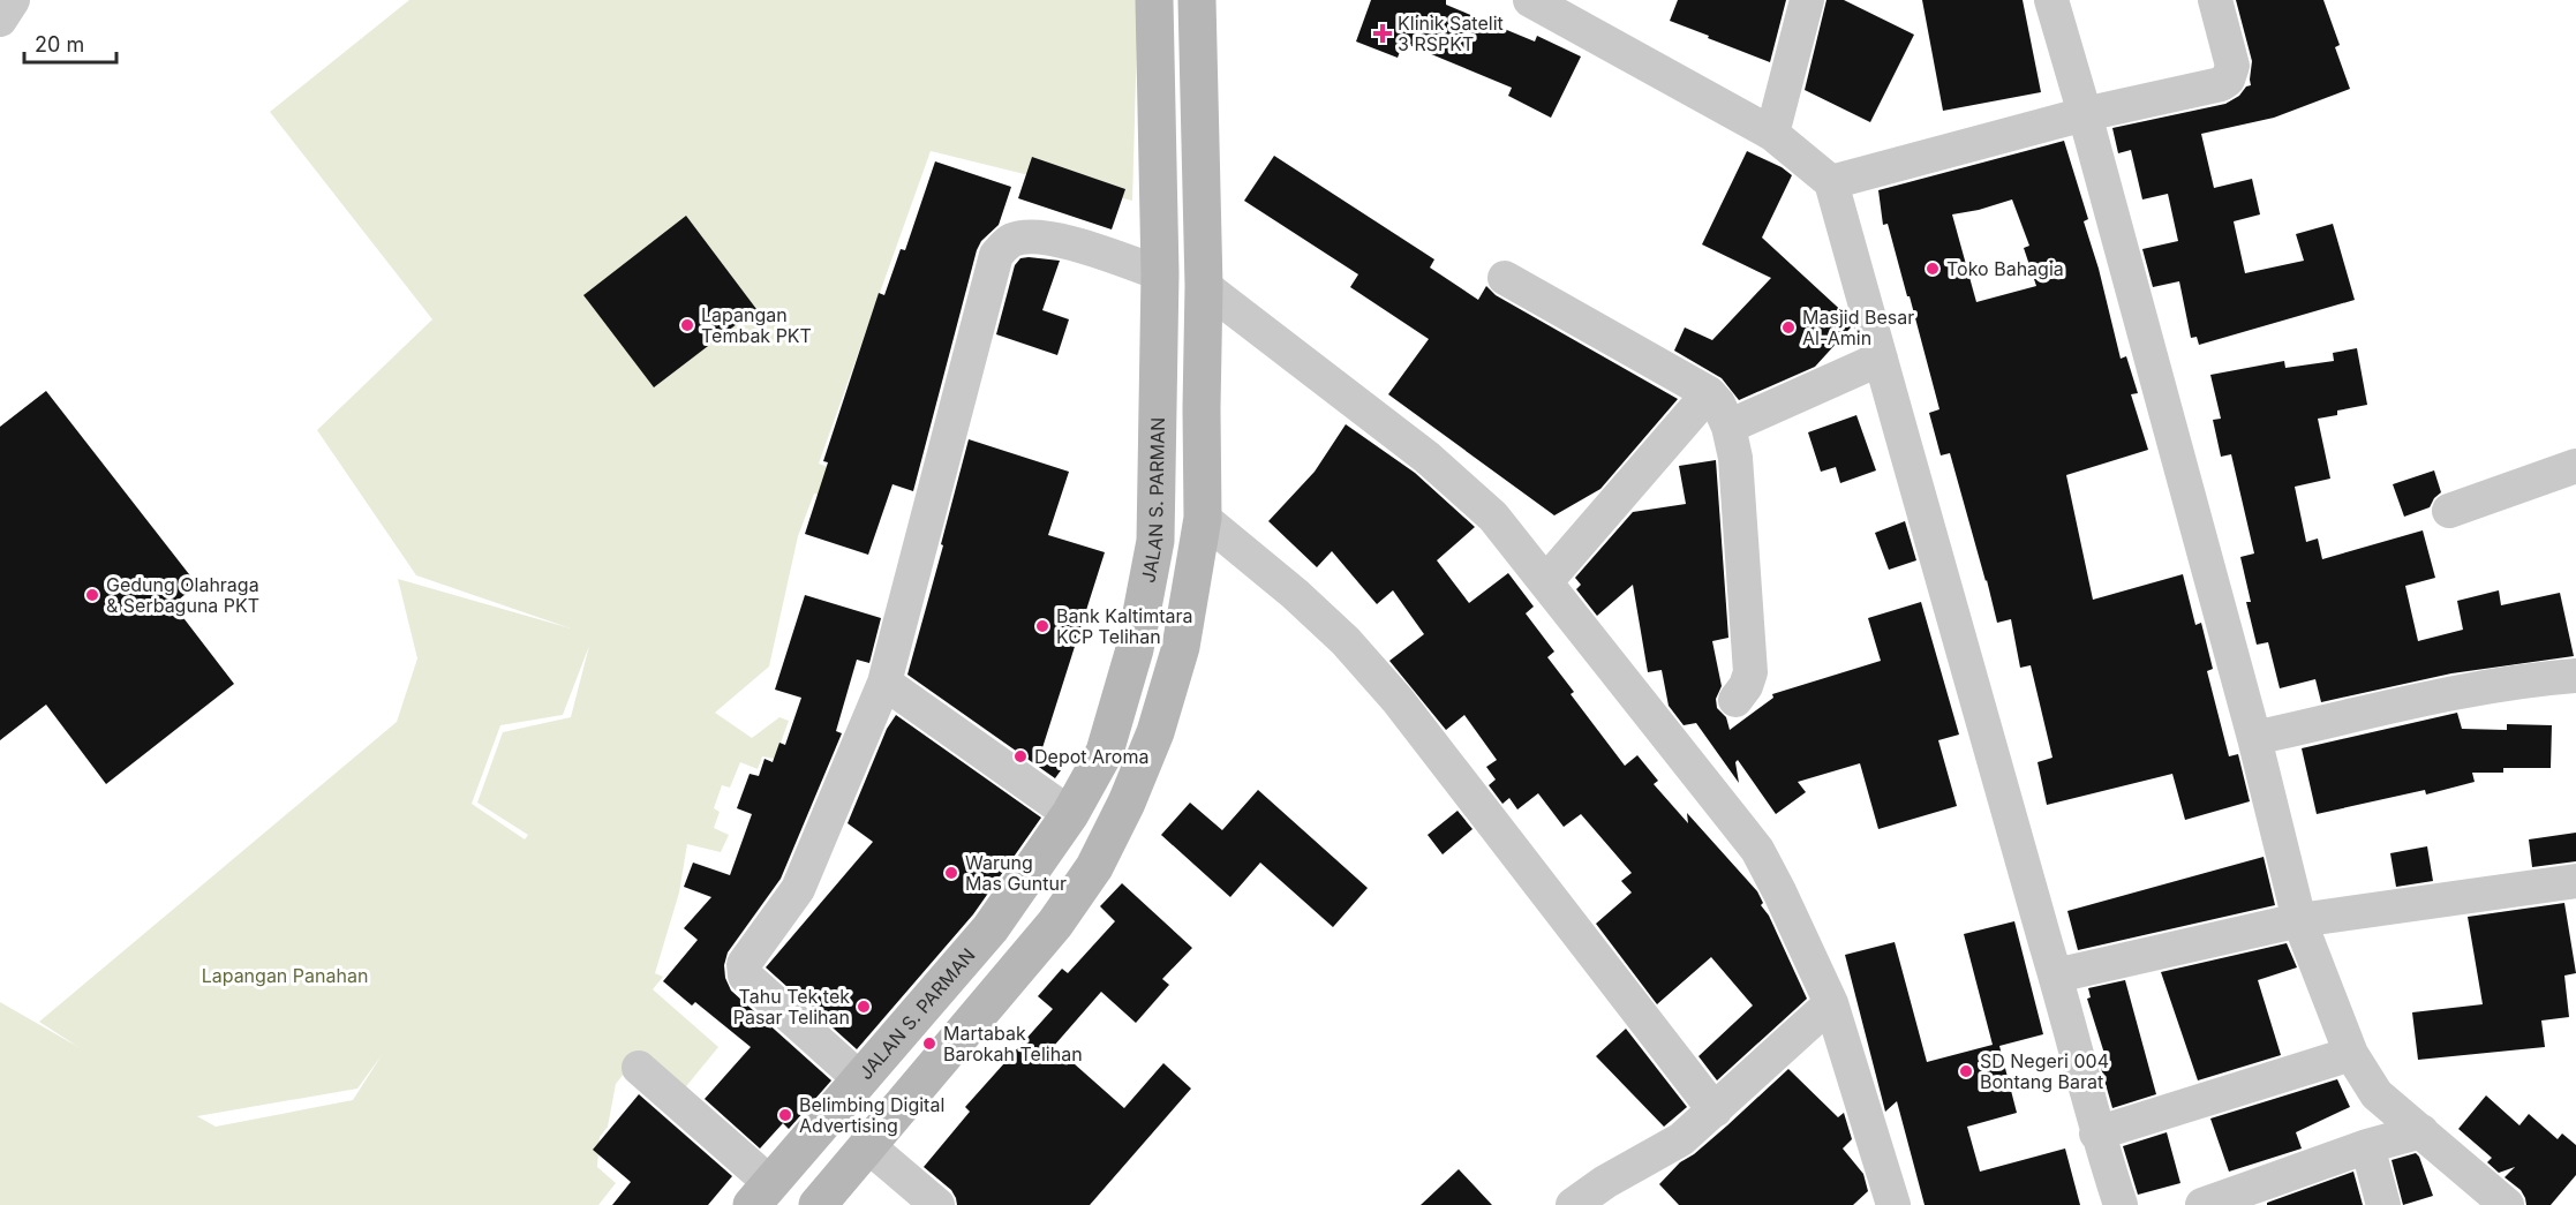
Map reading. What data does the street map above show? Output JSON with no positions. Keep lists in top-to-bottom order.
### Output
{
  "streets": {
    "main road": ["JALAN S. PARMAN"]
  },
  "parks": ["Lapangan Panahan"],
  "places": {
    "health": ["Klinik Satelit 3 RSPKT"],
    "other": [
      "Toko Bahagia",
      "Lapangan Tembak PKT",
      "Masjid Besar Al-Amin",
      "Gedung Olahraga & Serbaguna PKT",
      "Bank Kaltimtara KCP Telihan",
      "Depot Aroma",
      "Warung Mas Guntur",
      "Tahu Tek tek Pasar Telihan",
      "Martabak Barokah Telihan",
      "SD Negeri 004 Bontang Barat",
      "Belimbing Digital Advertising"
    ]
  },
  "scale_bar": "20 m"
}
